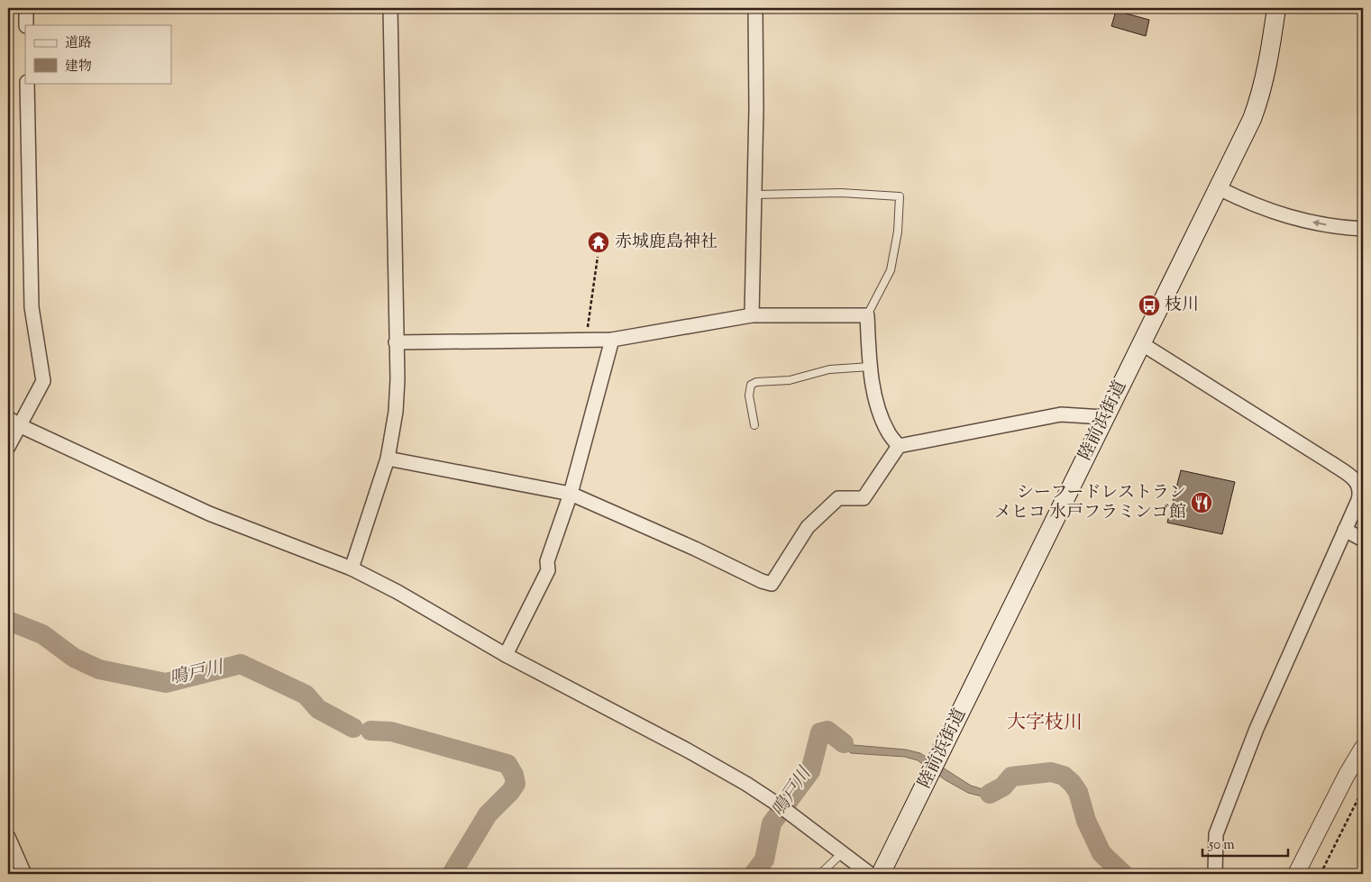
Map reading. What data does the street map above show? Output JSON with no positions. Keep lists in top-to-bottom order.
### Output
{
  "streets": {
    "main road": ["陸前浜街道"]
  },
  "districts": ["大字枝川"],
  "water": ["鳴戸川"],
  "places": {
    "temple": ["赤城鹿島神社"],
    "bus stop": ["枝川"],
    "restaurant": ["シーフードレストラン メヒコ 水戸フラミンゴ館"]
  },
  "legend": ["道路", "建物"],
  "scale_bar": "50 m"
}
